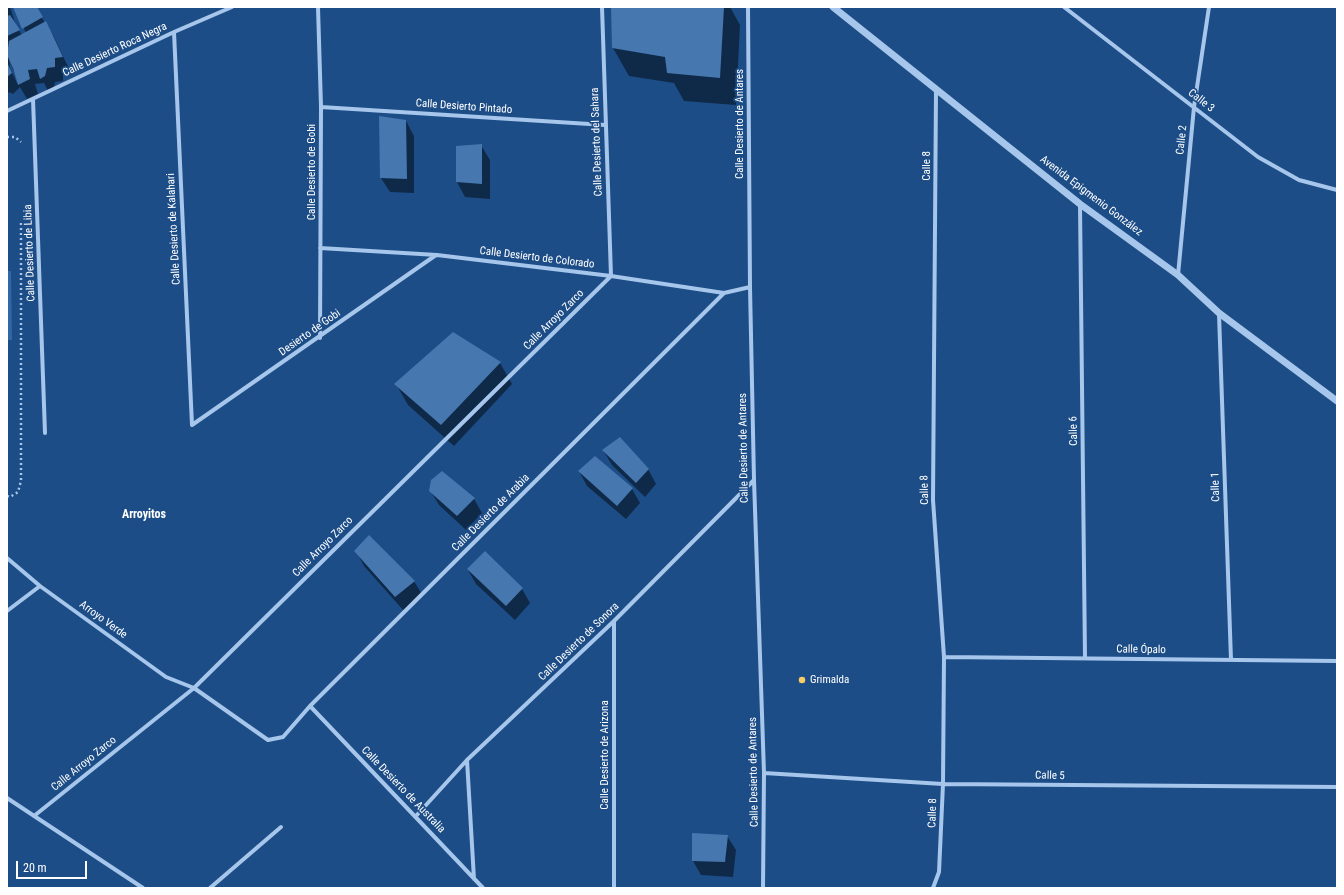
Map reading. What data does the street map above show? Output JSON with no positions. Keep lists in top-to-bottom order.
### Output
{
  "streets": {
    "street": [
      "Calle Desierto Roca Negra",
      "Calle 3",
      "Calle Desierto Pintado",
      "Calle Desierto de Antares",
      "Calle 2",
      "Calle Desierto del Sahara",
      "Calle 8",
      "Calle Desierto de Gobi",
      "Avenida Epigmenio González",
      "Calle Desierto de Kalahari",
      "Calle Desierto de Libia",
      "Calle Desierto de Colorado",
      "Calle Arroyo Zarco",
      "Desierto de Gobi",
      "Calle 6",
      "Calle 1",
      "Calle Desierto de Arabia",
      "Arroyo Verde",
      "Calle Desierto de Sonora",
      "Calle Ópalo",
      "Calle Desierto de Arizona",
      "Calle 5",
      "Calle Desierto de Australia"
    ]
  },
  "crossings": [
    ["Calle Desierto Roca Negra", "Calle Desierto de Kalahari"],
    ["Calle Desierto Roca Negra", "Calle Desierto de Libia"],
    ["Calle 3", "Calle 2"],
    ["Calle Desierto Pintado", "Calle Desierto del Sahara"],
    ["Calle Desierto Pintado", "Calle Desierto de Gobi"],
    ["Calle Desierto de Antares", "Calle Desierto de Colorado"],
    ["Calle Desierto de Antares", "Calle Desierto de Sonora"],
    ["Calle Desierto de Antares", "Calle 5"],
    ["Calle 2", "Avenida Epigmenio González"],
    ["Calle Desierto del Sahara", "Calle Desierto de Colorado"],
    ["Calle Desierto del Sahara", "Calle Arroyo Zarco"],
    ["Calle 8", "Avenida Epigmenio González"],
    ["Calle 8", "Calle Ópalo"],
    ["Calle 8", "Calle 5"],
    ["Calle Desierto de Gobi", "Calle Desierto de Colorado"],
    ["Calle Desierto de Gobi", "Desierto de Gobi"],
    ["Avenida Epigmenio González", "Calle 6"],
    ["Avenida Epigmenio González", "Calle 1"],
    ["Calle Desierto de Kalahari", "Desierto de Gobi"],
    ["Calle Desierto de Colorado", "Calle Arroyo Zarco"],
    ["Calle Desierto de Colorado", "Desierto de Gobi"],
    ["Calle Desierto de Colorado", "Calle Desierto de Arabia"],
    ["Calle Arroyo Zarco", "Arroyo Verde"],
    ["Calle 6", "Calle Ópalo"],
    ["Calle 1", "Calle Ópalo"],
    ["Calle Desierto de Arabia", "Arroyo Verde"],
    ["Calle Desierto de Arabia", "Calle Desierto de Australia"],
    ["Calle Desierto de Sonora", "Calle Desierto de Arizona"],
    ["Calle Desierto de Sonora", "Calle Desierto de Australia"]
  ],
  "districts": ["Arroyitos"],
  "places": ["Grimalda"],
  "scale_bar": "20 m"
}
